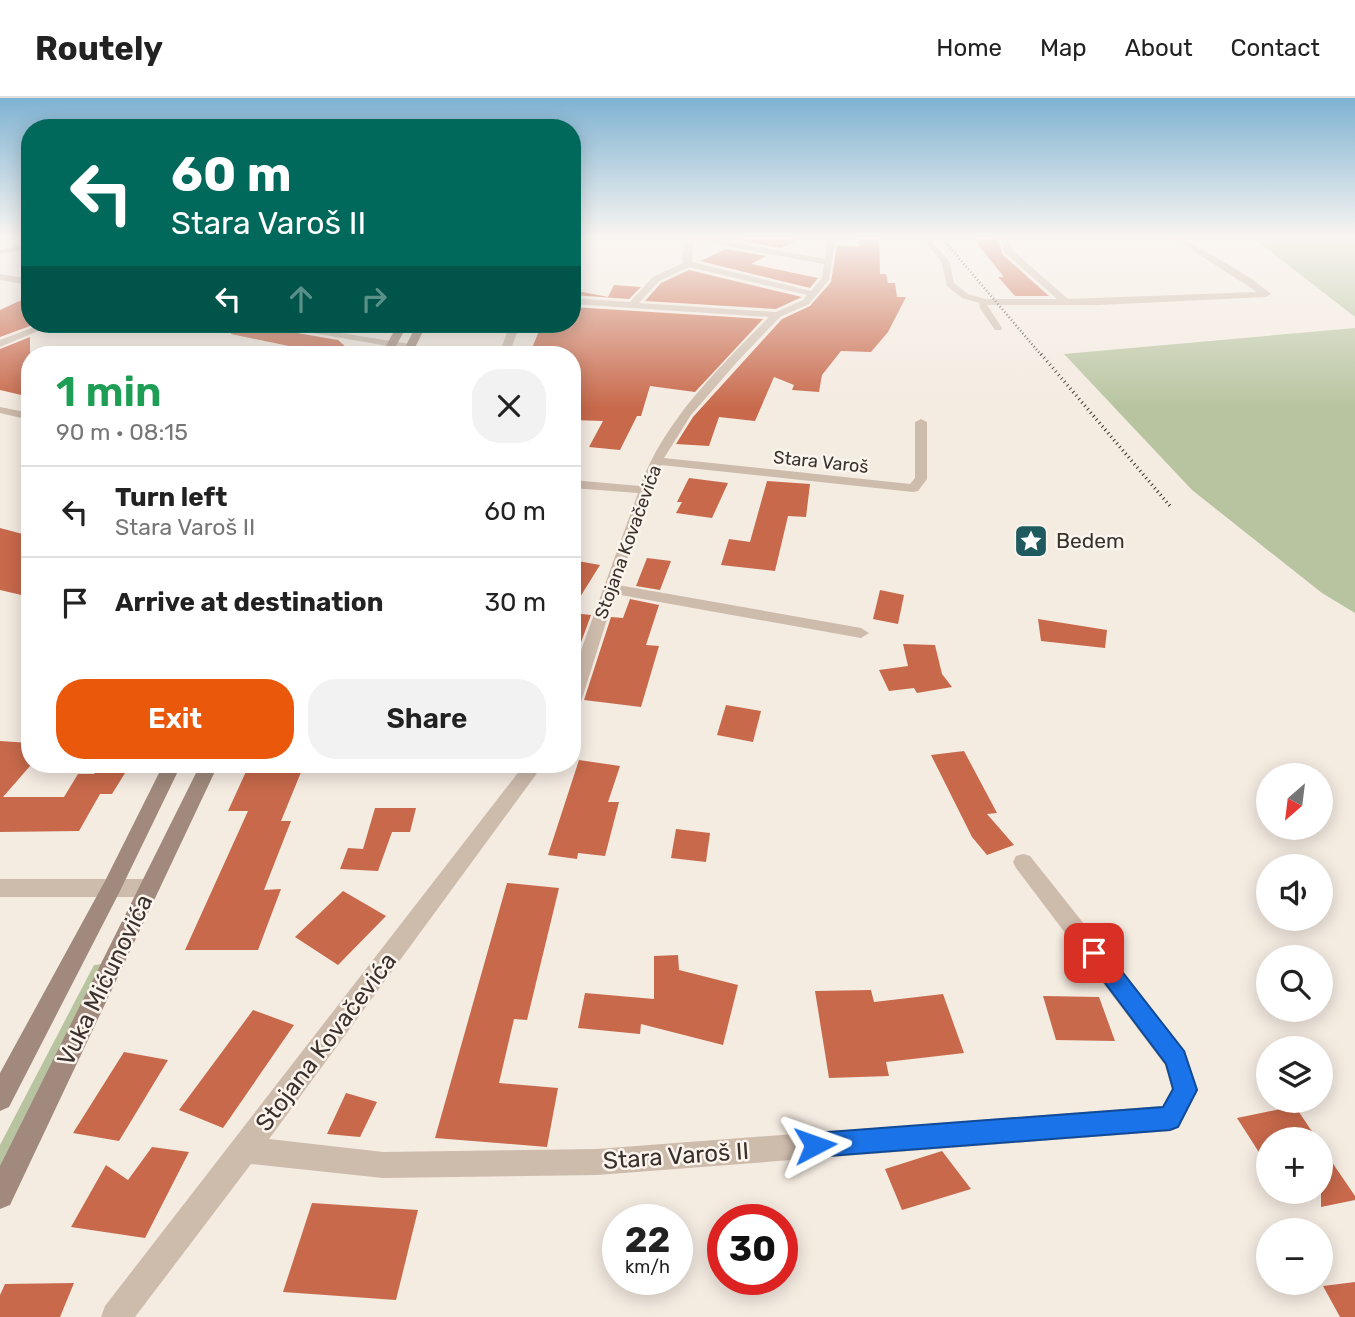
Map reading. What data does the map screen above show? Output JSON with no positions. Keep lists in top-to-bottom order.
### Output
{
  "streets": {
    "main road": ["Vuka Mićunovića"],
    "street": ["Stara Varoš", "Stojana Kovačevića", "Stara Varoš II"]
  },
  "crossings": [
    ["Stara Varoš", "Stojana Kovačevića"],
    ["Stojana Kovačevića", "Stara Varoš II"]
  ],
  "places": {
    "place": ["Bedem"]
  },
  "north": "bottom left",
  "page": {
    "header": "Routely",
    "nav": [
      "Home",
      "Map",
      "About",
      "Contact"
    ],
    "turn": ["60 m", "Stara Varoš II"],
    "heading": ["1 min", "90 m · 08:15"],
    "list": [
      {
        "name": "Turn left",
        "note": "Stara Varoš II",
        "value": "60 m"
      },
      {
        "name": "Arrive at destination",
        "value": "30 m"
      }
    ],
    "buttons": ["Exit", "Share"],
    "map_buttons": ["+", "−"],
    "speed": "22 km/h",
    "limit": "30"
  }
}
